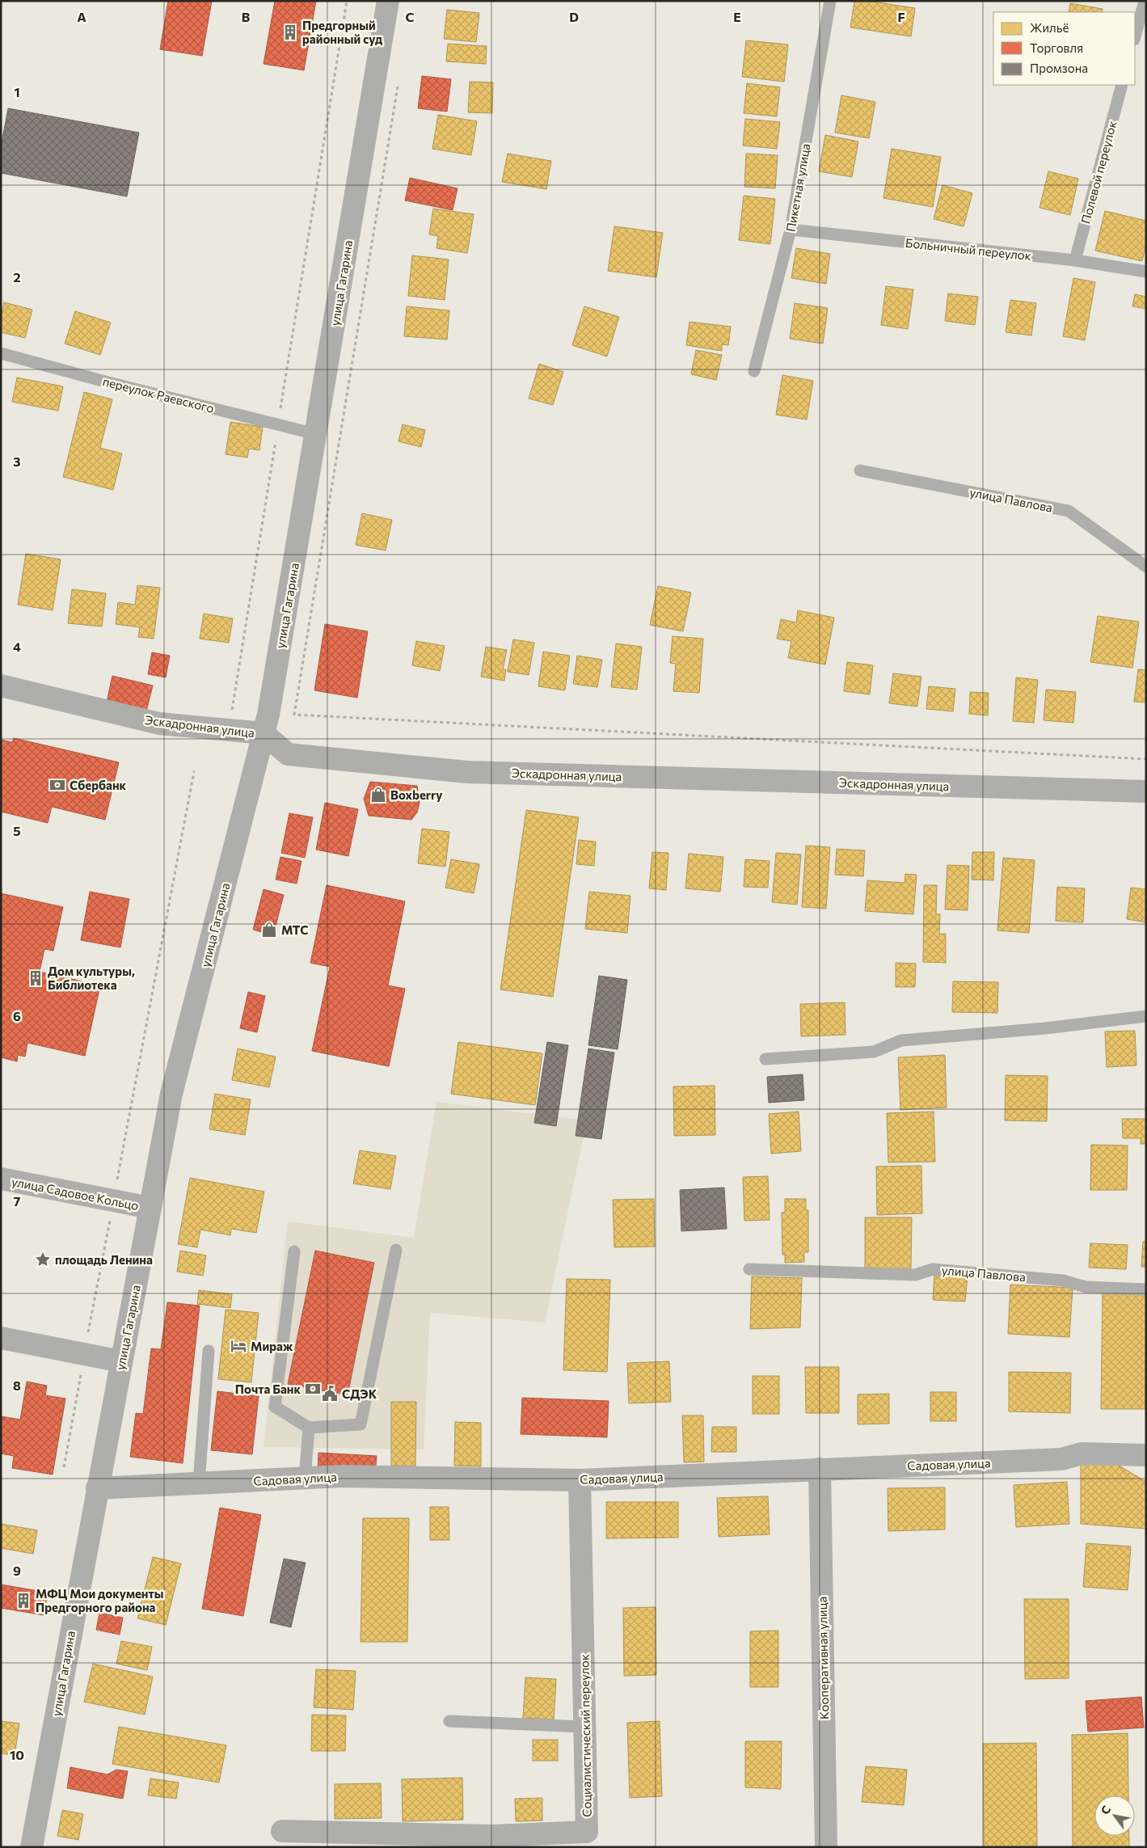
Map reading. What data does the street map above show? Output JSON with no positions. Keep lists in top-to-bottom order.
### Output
{
  "streets": {
    "street": [
      "улица Гагарина",
      "Эскадронная улица",
      "улица Садовое Кольцо",
      "Садовая улица",
      "Кооперативная улица",
      "Социалистический переулок"
    ],
    "lane": [
      "Полевой переулок",
      "Пикетная улица",
      "Больничный переулок",
      "переулок Раевского",
      "улица Павлова"
    ]
  },
  "crossings": [
    ["Полевой переулок", "Больничный переулок"],
    ["Пикетная улица", "Больничный переулок"],
    ["улица Гагарина", "переулок Раевского"],
    ["улица Гагарина", "Эскадронная улица"],
    ["улица Гагарина", "улица Садовое Кольцо"],
    ["улица Гагарина", "Садовая улица"],
    ["Садовая улица", "Кооперативная улица"],
    ["Садовая улица", "Социалистический переулок"]
  ],
  "places": {
    "building": ["Предгорный районный суд", "Дом культуры, Библиотека", "МФЦ Мои документы Предгорного района"],
    "bank": ["Сбербанк", "Почта Банк"],
    "shop": ["Boxberry", "МТС"],
    "place": ["площадь Ленина"],
    "hotel": ["Мираж"],
    "public building": ["СДЭК"]
  },
  "legend": ["Жильё", "Торговля", "Промзона"],
  "north": "top left",
  "grid": {
    "columns": [
      "A",
      "B",
      "C",
      "D",
      "E",
      "F"
    ],
    "rows": [
      "1",
      "2",
      "3",
      "4",
      "5",
      "6",
      "7",
      "8",
      "9",
      "10"
    ]
  }
}
